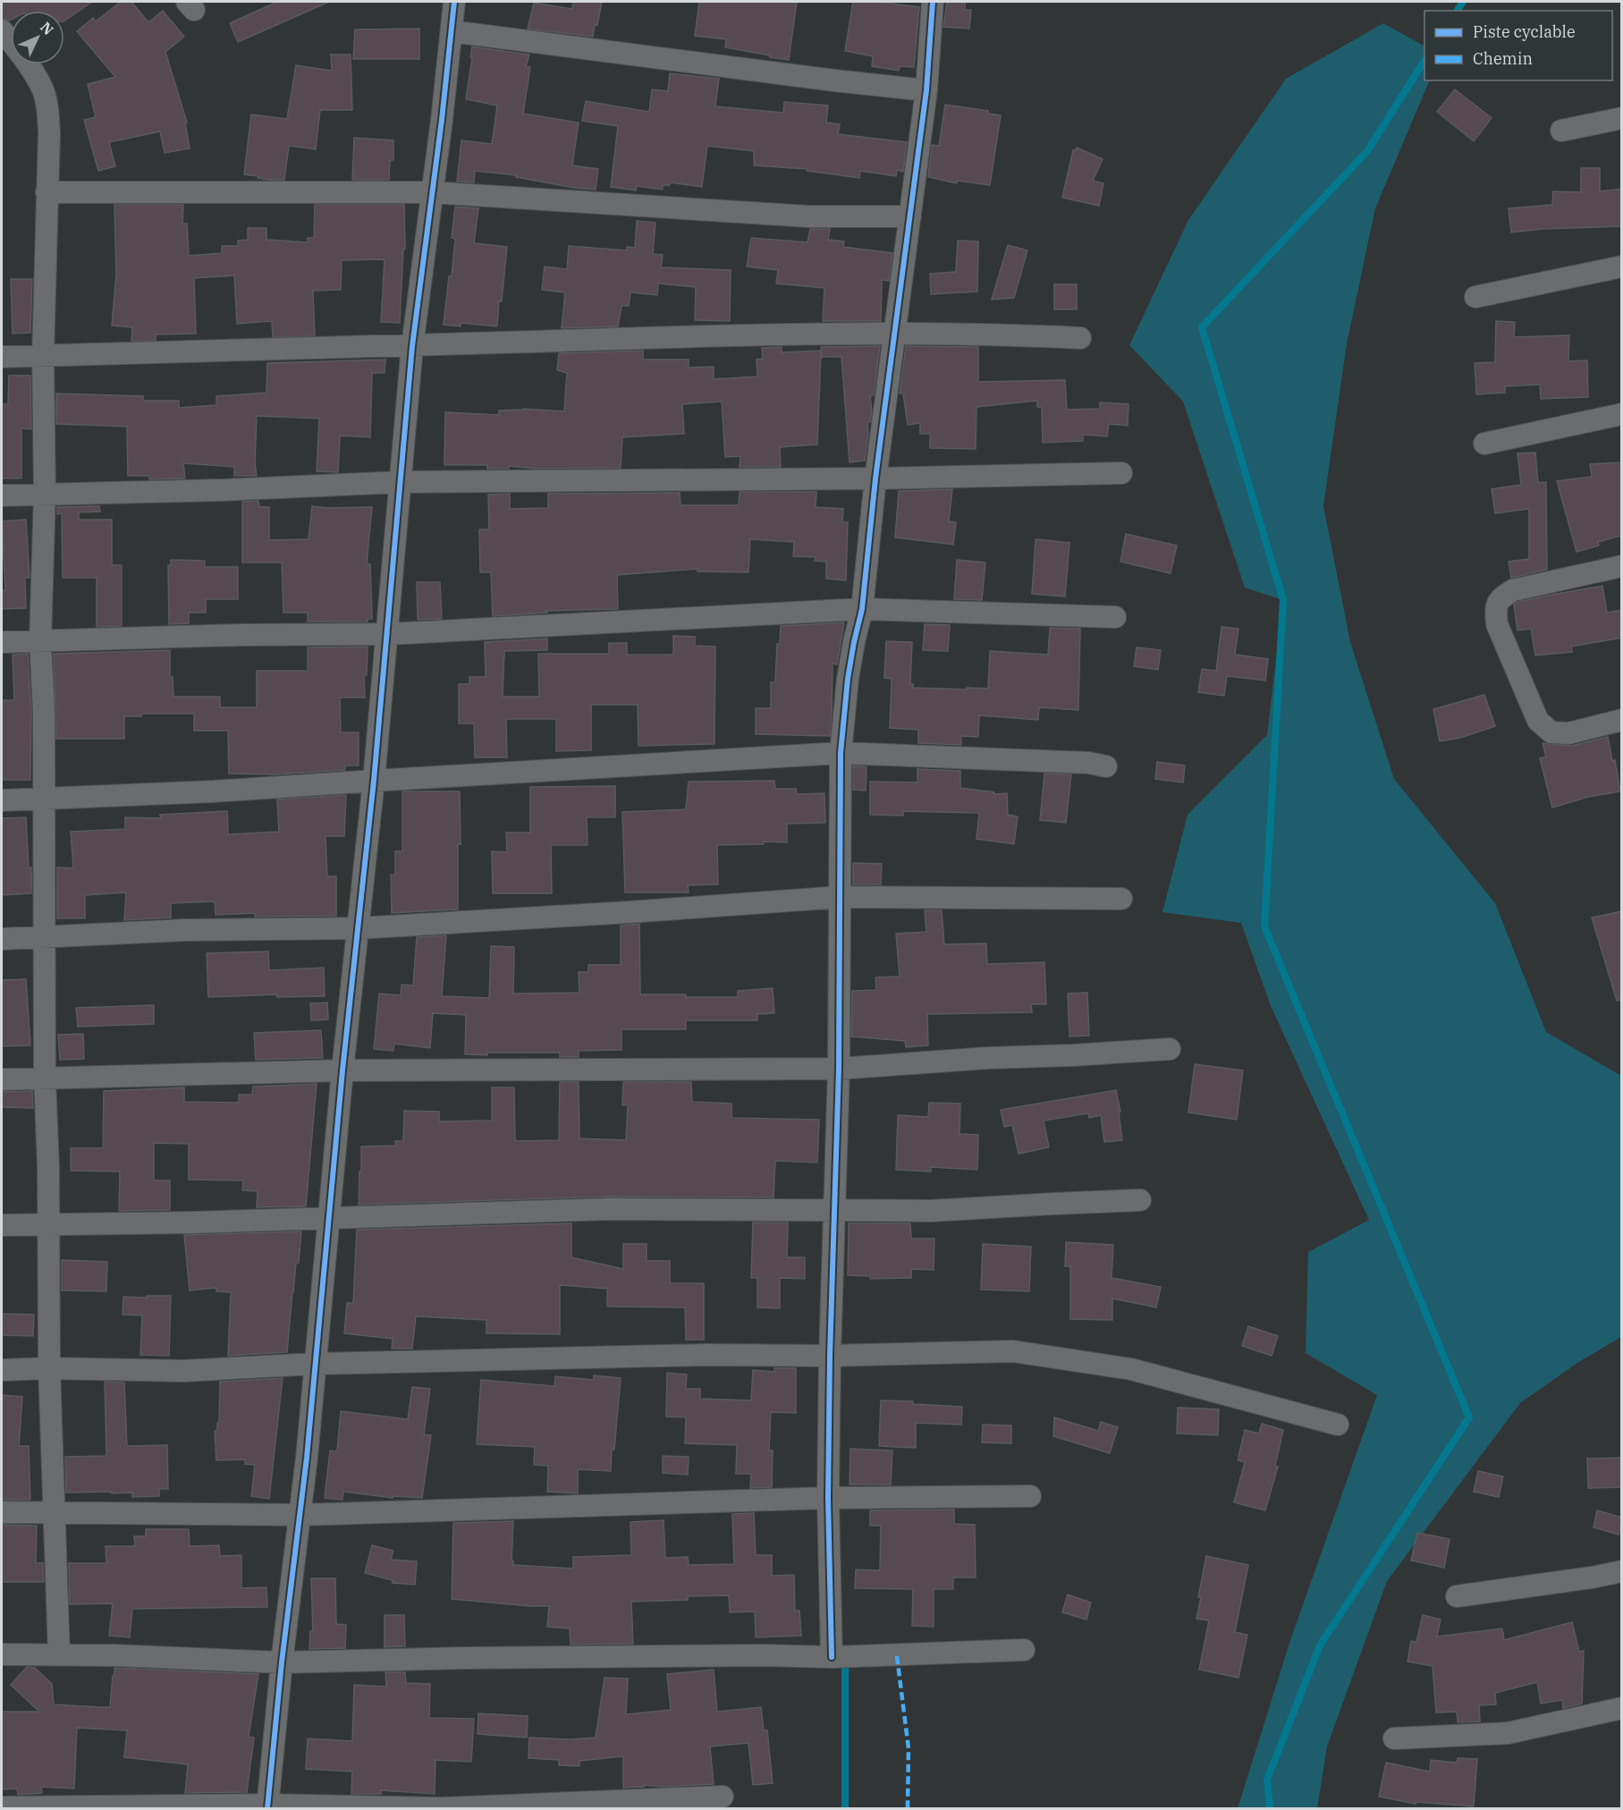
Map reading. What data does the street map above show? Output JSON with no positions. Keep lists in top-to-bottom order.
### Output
{
  "legend": ["Piste cyclable", "Chemin"],
  "north": "top right"
}
